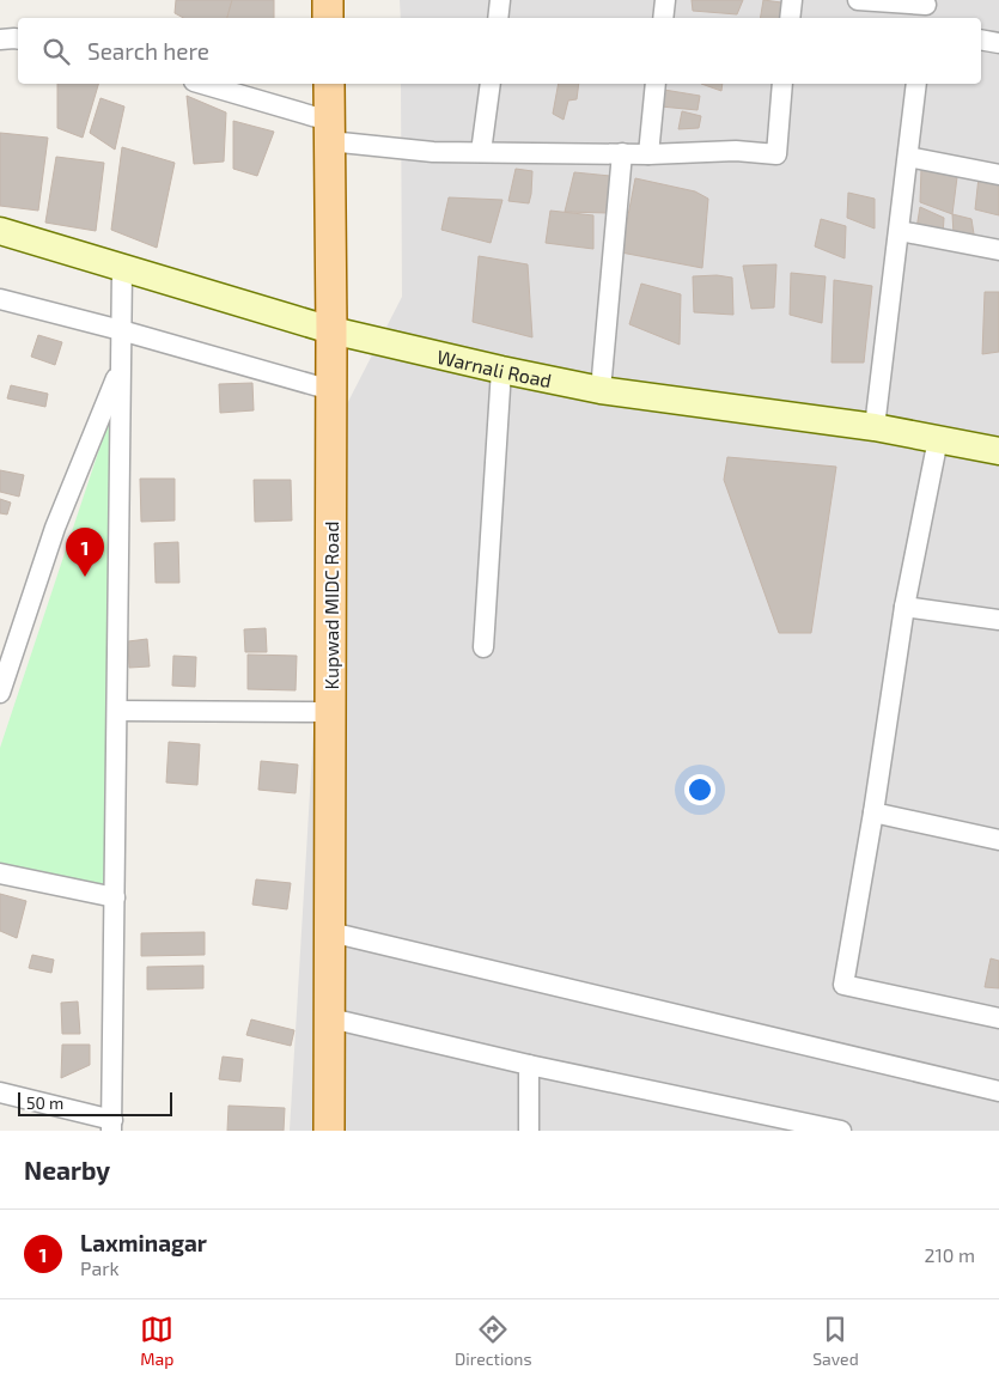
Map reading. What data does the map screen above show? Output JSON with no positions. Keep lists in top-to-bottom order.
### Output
{
  "streets": {
    "main road": ["Warnali Road", "Kupwad MIDC Road"]
  },
  "crossings": [
    ["Warnali Road", "Kupwad MIDC Road"]
  ],
  "scale_bar": "50 m",
  "page": {
    "search": "Search here",
    "pins": "1",
    "scale": "50 m",
    "heading": "Nearby",
    "list": [
      {
        "mark": "1",
        "name": "Laxminagar",
        "note": "Park",
        "value": "210 m"
      }
    ],
    "nav": ["Map", "Directions", "Saved"]
  }
}
